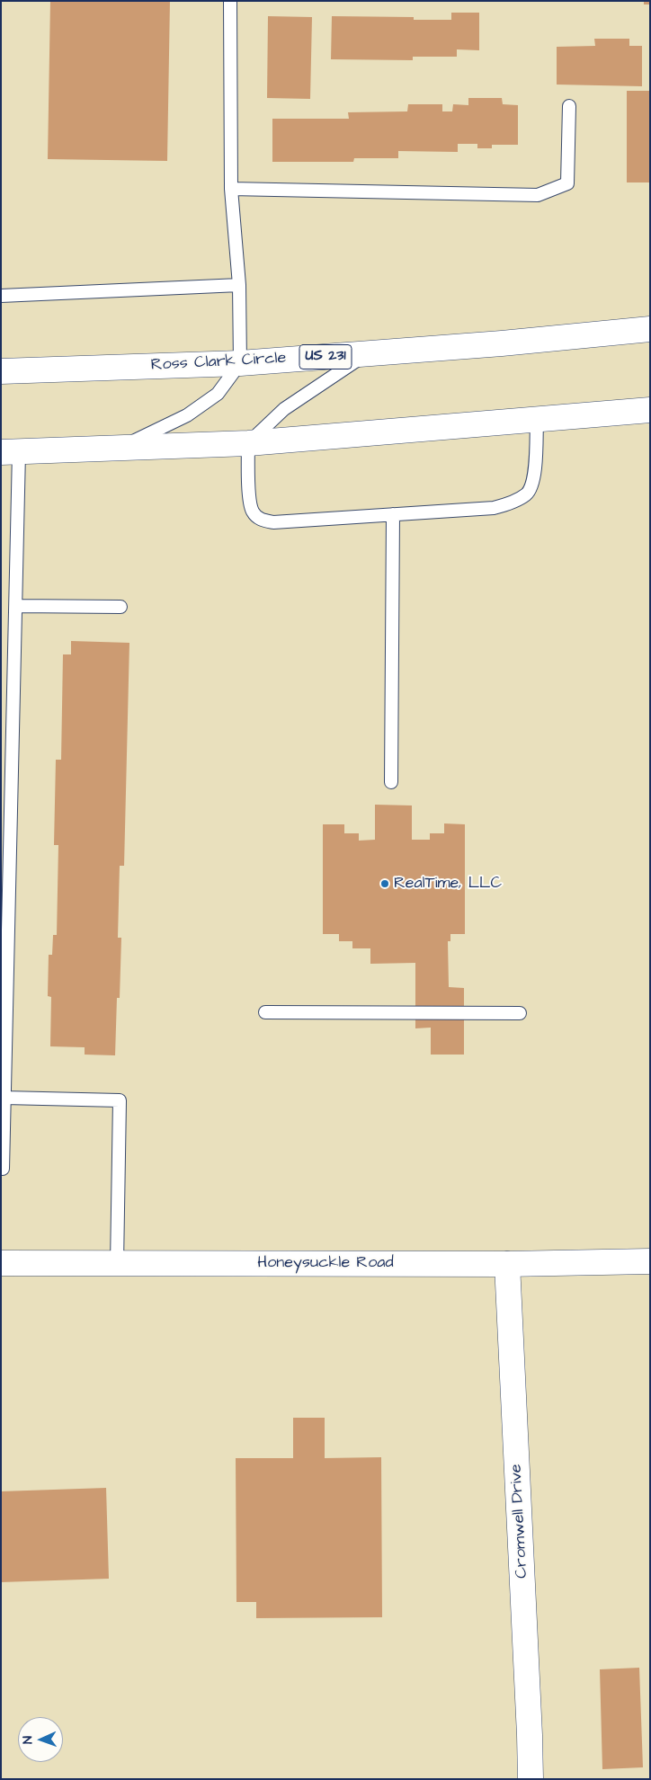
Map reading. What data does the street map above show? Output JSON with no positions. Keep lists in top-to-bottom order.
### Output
{
  "streets": {
    "main road": [
      "US 231",
      "Ross Clark Circle",
      "Honeysuckle Road",
      "Cromwell Drive"
    ]
  },
  "crossings": [
    ["Honeysuckle Road", "Cromwell Drive"]
  ],
  "places": ["RealTime, LLC"],
  "north": "left"
}
